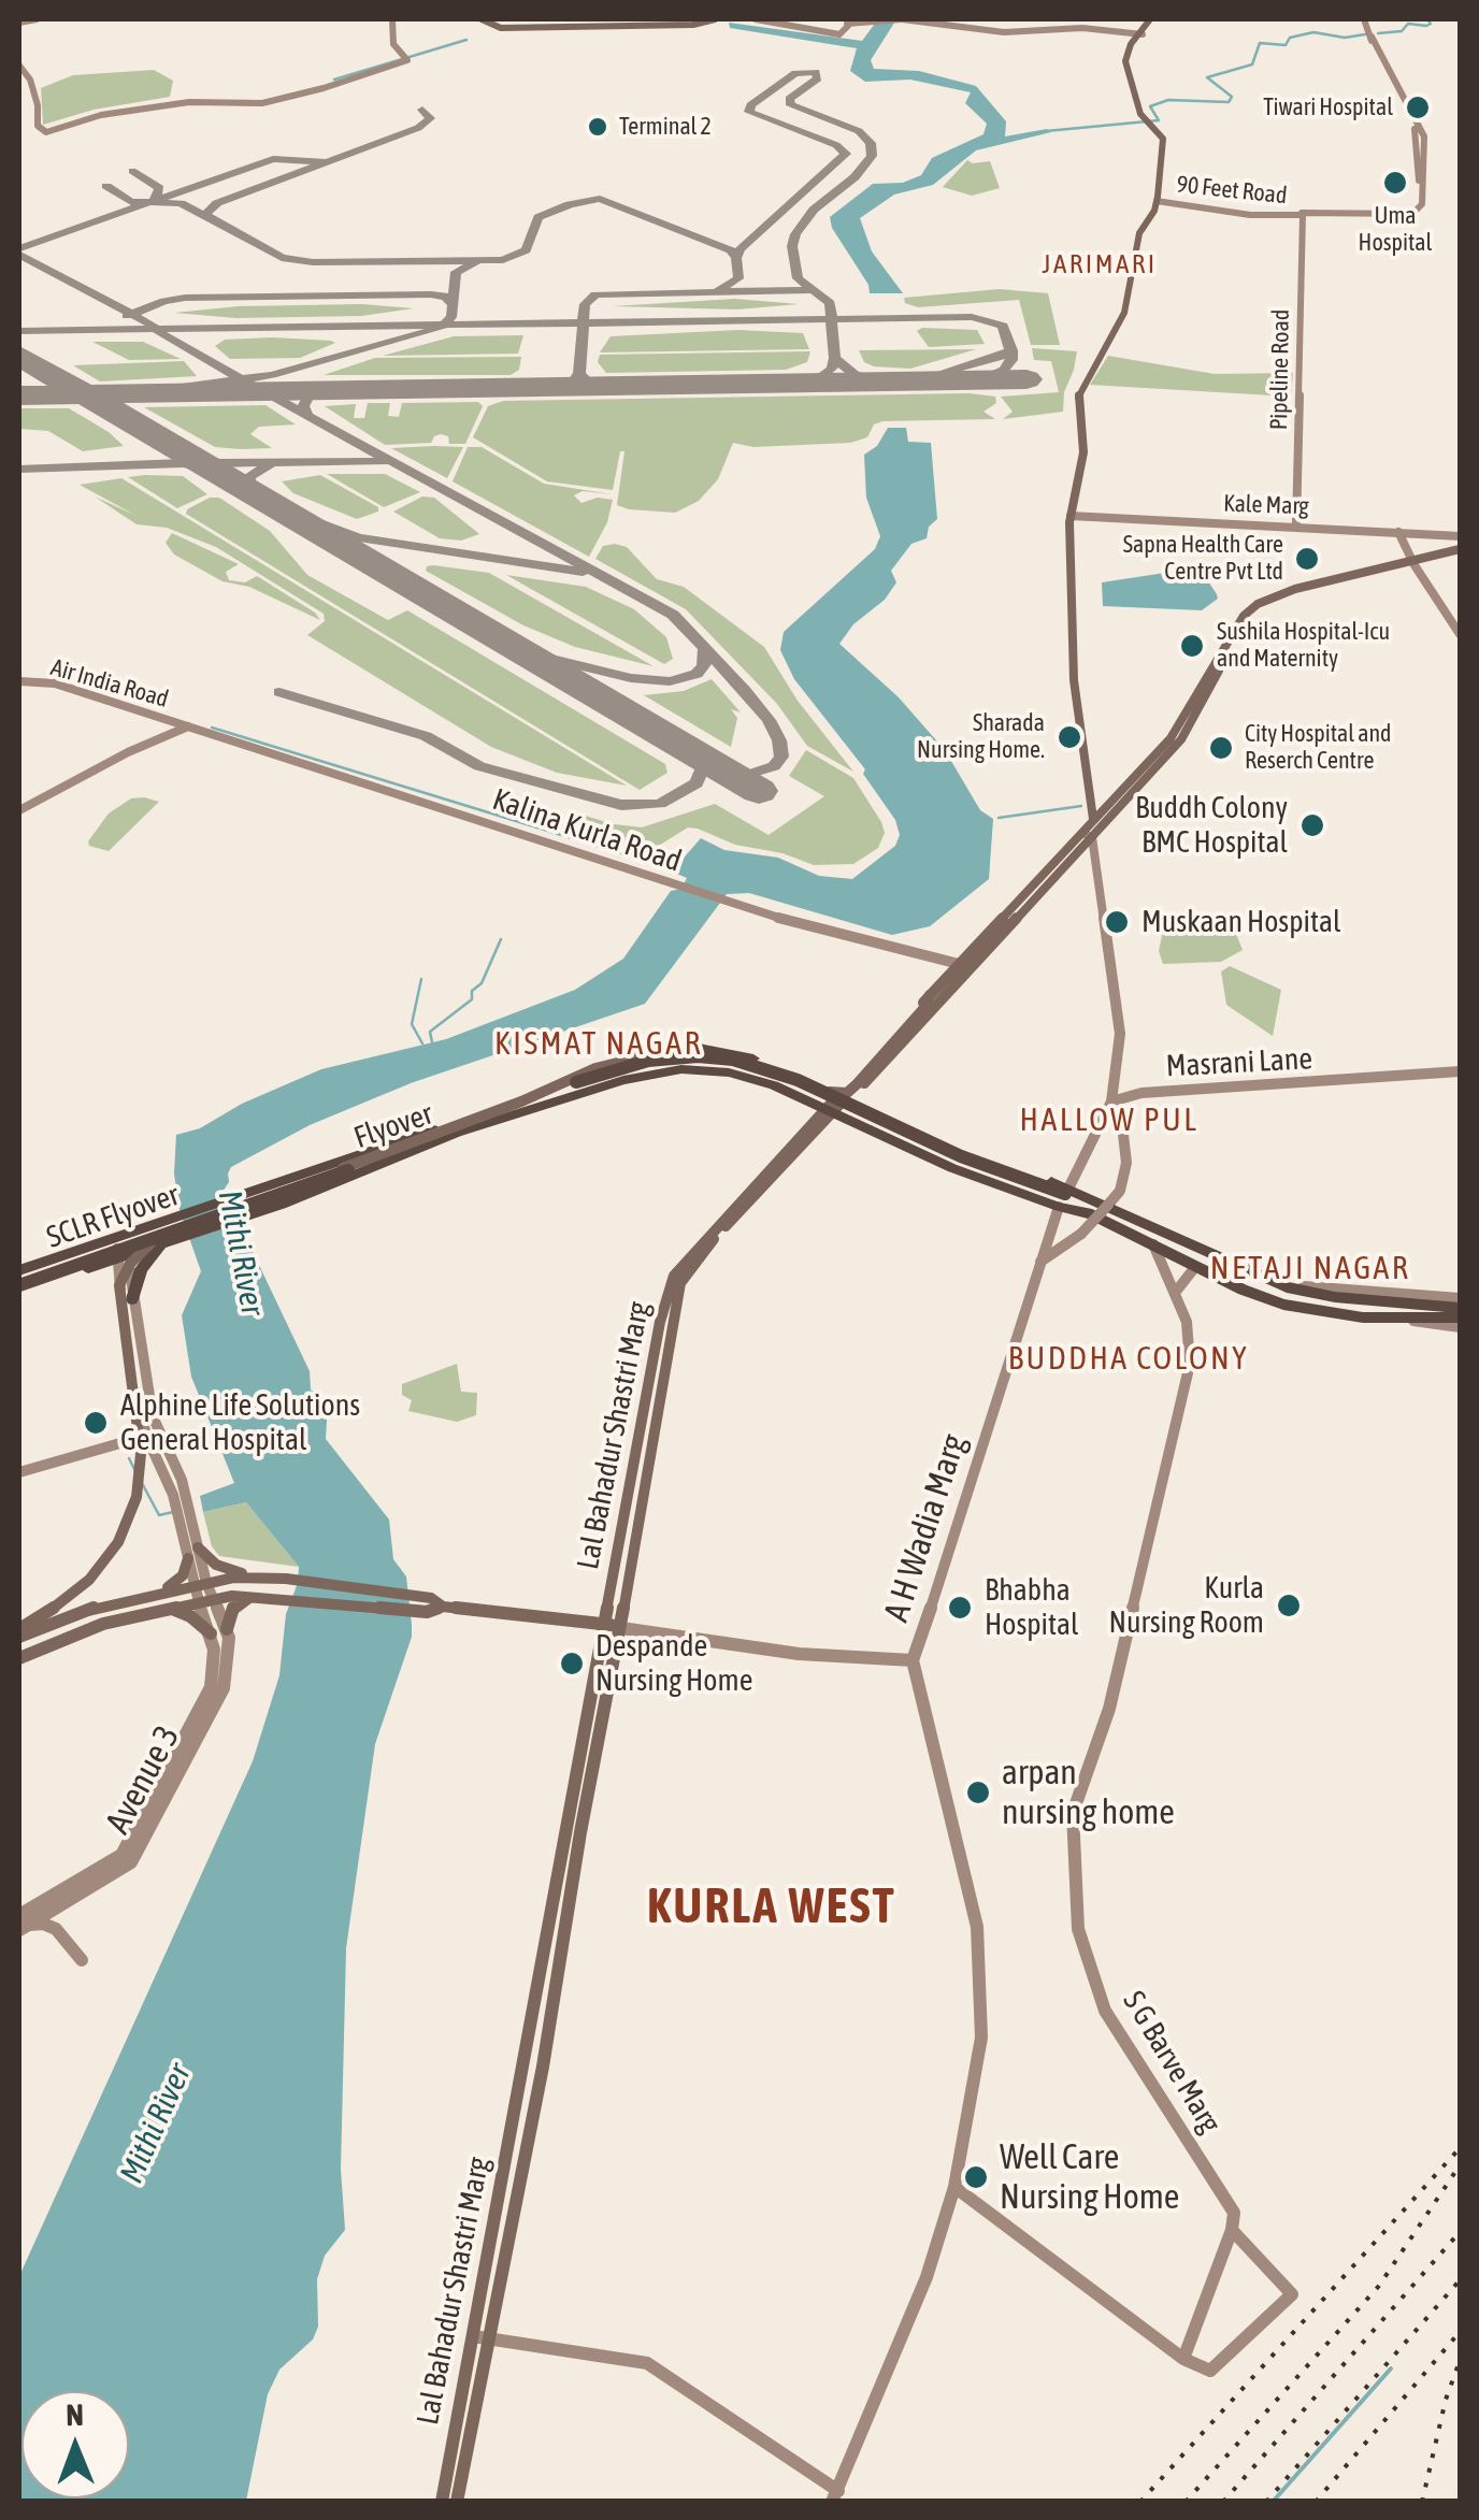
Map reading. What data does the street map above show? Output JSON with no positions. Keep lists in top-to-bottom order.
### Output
{
  "streets": {
    "highway": ["Flyover", "SCLR Flyover"],
    "main road": ["Lal Bahadur Shastri Marg"],
    "street": [
      "90 Feet Road",
      "Kale Marg",
      "Air India Road",
      "Kalina Kurla Road",
      "Masrani Lane",
      "A H Wadia Marg",
      "Avenue 3",
      "S G Barve Marg"
    ]
  },
  "crossings": [
    ["Air India Road", "Kalina Kurla Road"],
    ["Kalina Kurla Road", "Lal Bahadur Shastri Marg"],
    ["Masrani Lane", "A H Wadia Marg"],
    ["Flyover", "SCLR Flyover"]
  ],
  "districts": [
    "JARIMARI",
    "KISMAT NAGAR",
    "HALLOW PUL",
    "NETAJI NAGAR",
    "BUDDHA COLONY",
    "KURLA WEST"
  ],
  "water": ["Mithi River"],
  "places": [
    "Tiwari Hospital",
    "Terminal 2",
    "Uma Hospital",
    "Sapna Health Care Centre Pvt Ltd",
    "Sushila Hospital-Icu and Maternity",
    "Sharada Nursing Home.",
    "City Hospital and Reserch Centre",
    "Buddh Colony BMC Hospital",
    "Muskaan Hospital",
    "Alphine Life Solutions General Hospital",
    "Kurla Nursing Room",
    "Bhabha Hospital",
    "Despande Nursing Home",
    "arpan nursing home",
    "Well Care Nursing Home"
  ],
  "north": "top"
}
